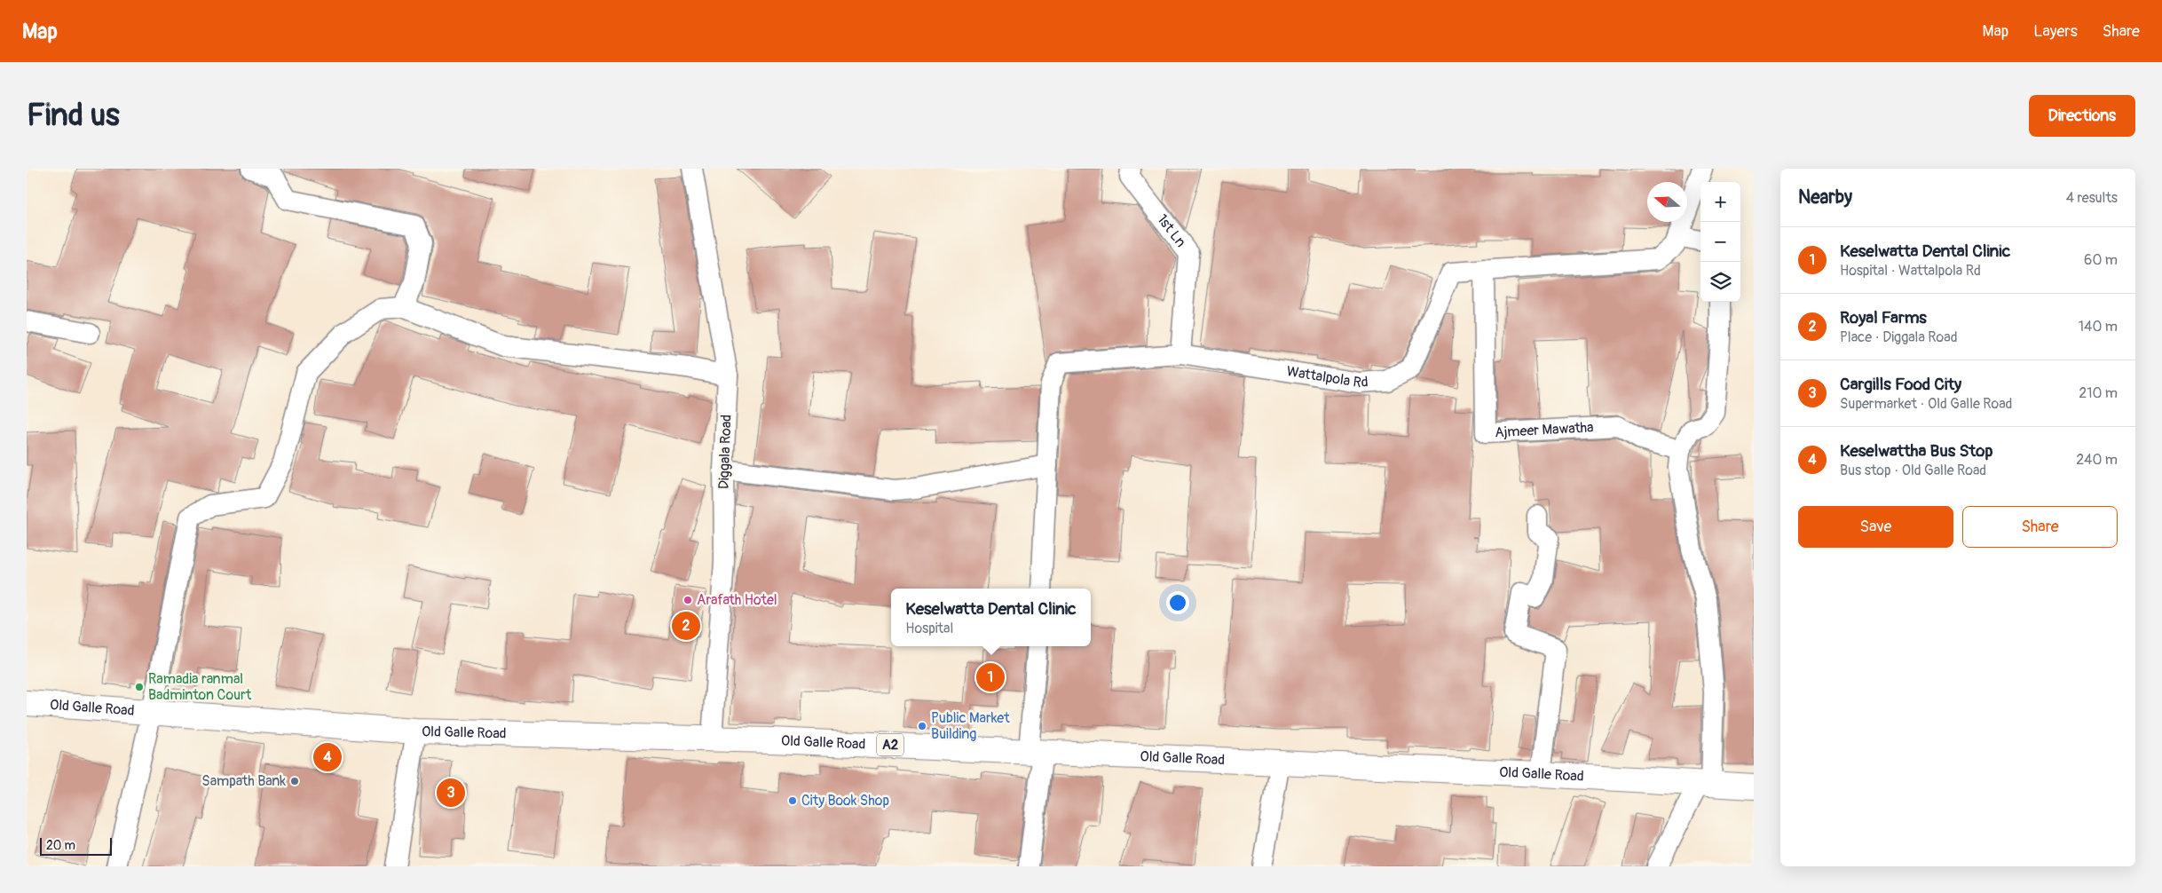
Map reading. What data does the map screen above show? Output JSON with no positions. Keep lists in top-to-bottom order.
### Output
{
  "streets": {
    "highway": ["Old Galle Road", "A2"],
    "street": [
      "1st Ln",
      "Wattalpola Rd",
      "Ajmeer Mawatha",
      "Diggala Road"
    ]
  },
  "crossings": [
    ["1st Ln", "Wattalpola Rd"],
    ["Wattalpola Rd", "Ajmeer Mawatha"],
    ["Diggala Road", "Old Galle Road"]
  ],
  "places": [
    "Arafath Hotel",
    "Ramadia ranmal Badminton Court",
    "Public Market Building",
    "Sampath Bank",
    "City Book Shop"
  ],
  "scale_bar": "20 m",
  "north": "left",
  "page": {
    "header": "Map",
    "nav": ["Map", "Layers", "Share"],
    "buttons": [
      "Directions",
      ["Save", "Share"]
    ],
    "title": "Find us",
    "heading": ["Nearby", "4 results"],
    "map_buttons": ["+", "−"],
    "list": [
      {
        "mark": "1",
        "name": "Keselwatta Dental Clinic",
        "note": "Hospital · Wattalpola Rd",
        "value": "60 m"
      },
      {
        "mark": "2",
        "name": "Royal Farms",
        "note": "Place · Diggala Road",
        "value": "140 m"
      },
      {
        "mark": "3",
        "name": "Cargills Food City",
        "note": "Supermarket · Old Galle Road",
        "value": "210 m"
      },
      {
        "mark": "4",
        "name": "Keselwattha Bus Stop",
        "note": "Bus stop · Old Galle Road",
        "value": "240 m"
      }
    ],
    "popup": ["Keselwatta Dental Clinic", "Hospital"],
    "pins": [
      "2",
      "1",
      "4",
      "3"
    ],
    "scale": "20 m"
  }
}
